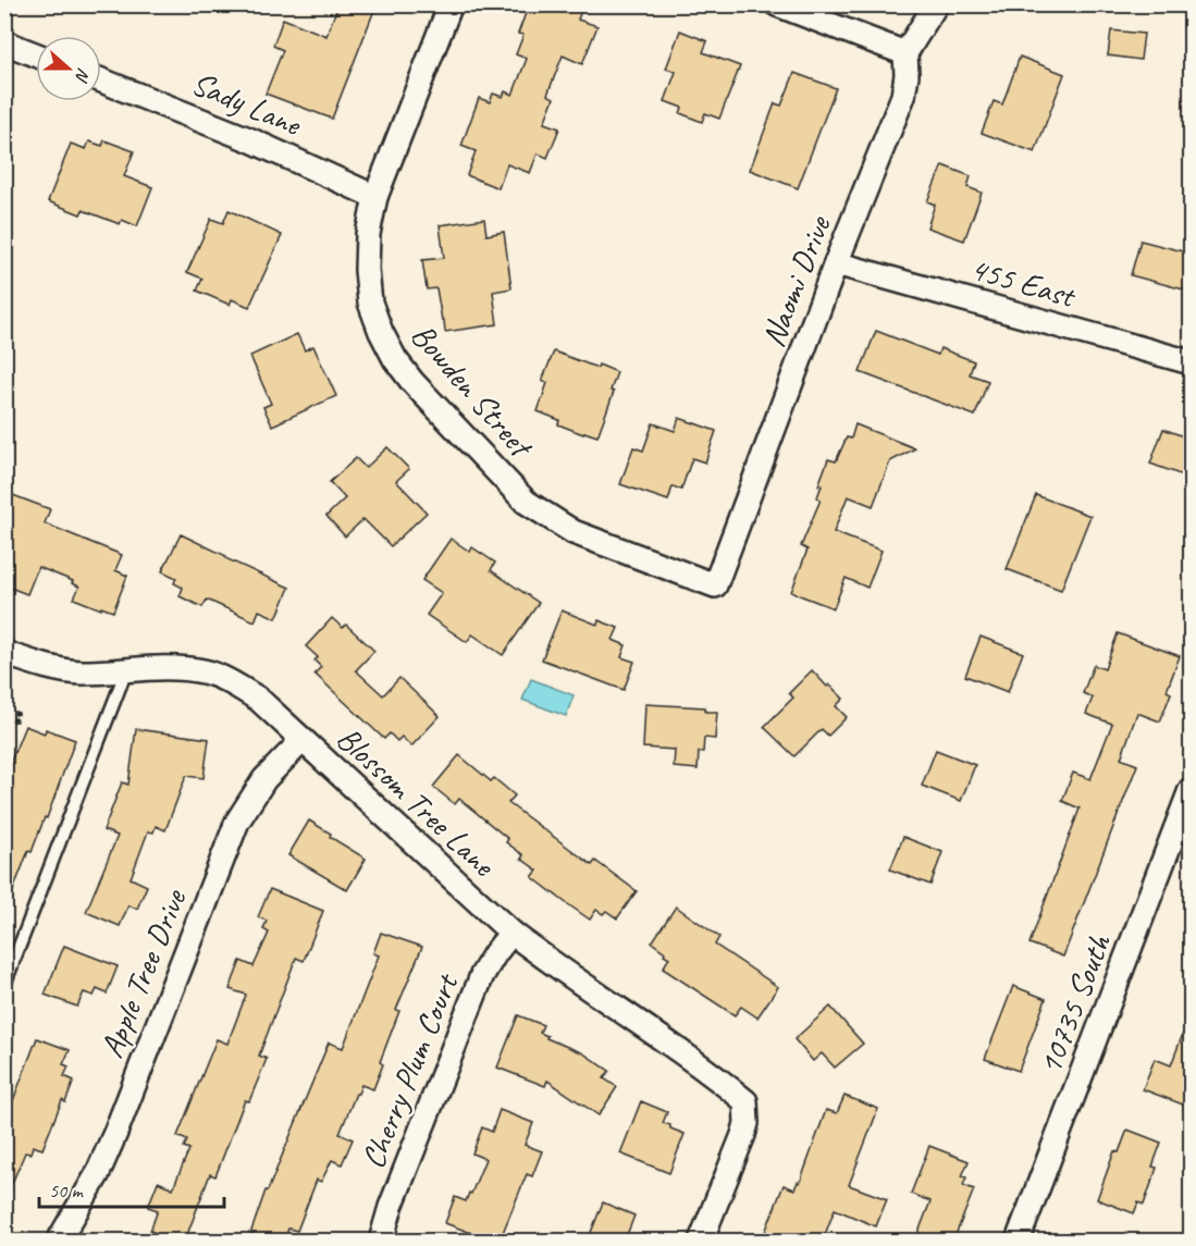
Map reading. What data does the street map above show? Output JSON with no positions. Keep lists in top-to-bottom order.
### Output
{
  "streets": {
    "street": [
      "Sady Lane",
      "Naomi Drive",
      "455 East",
      "Bowden Street",
      "Blossom Tree Lane",
      "Apple Tree Drive",
      "10735 South",
      "Cherry Plum Court"
    ]
  },
  "crossings": [
    ["Sady Lane", "Bowden Street"],
    ["Naomi Drive", "455 East"],
    ["Naomi Drive", "Bowden Street"],
    ["Blossom Tree Lane", "Apple Tree Drive"],
    ["Blossom Tree Lane", "Cherry Plum Court"]
  ],
  "scale_bar": "50 m",
  "north": "right"
}
